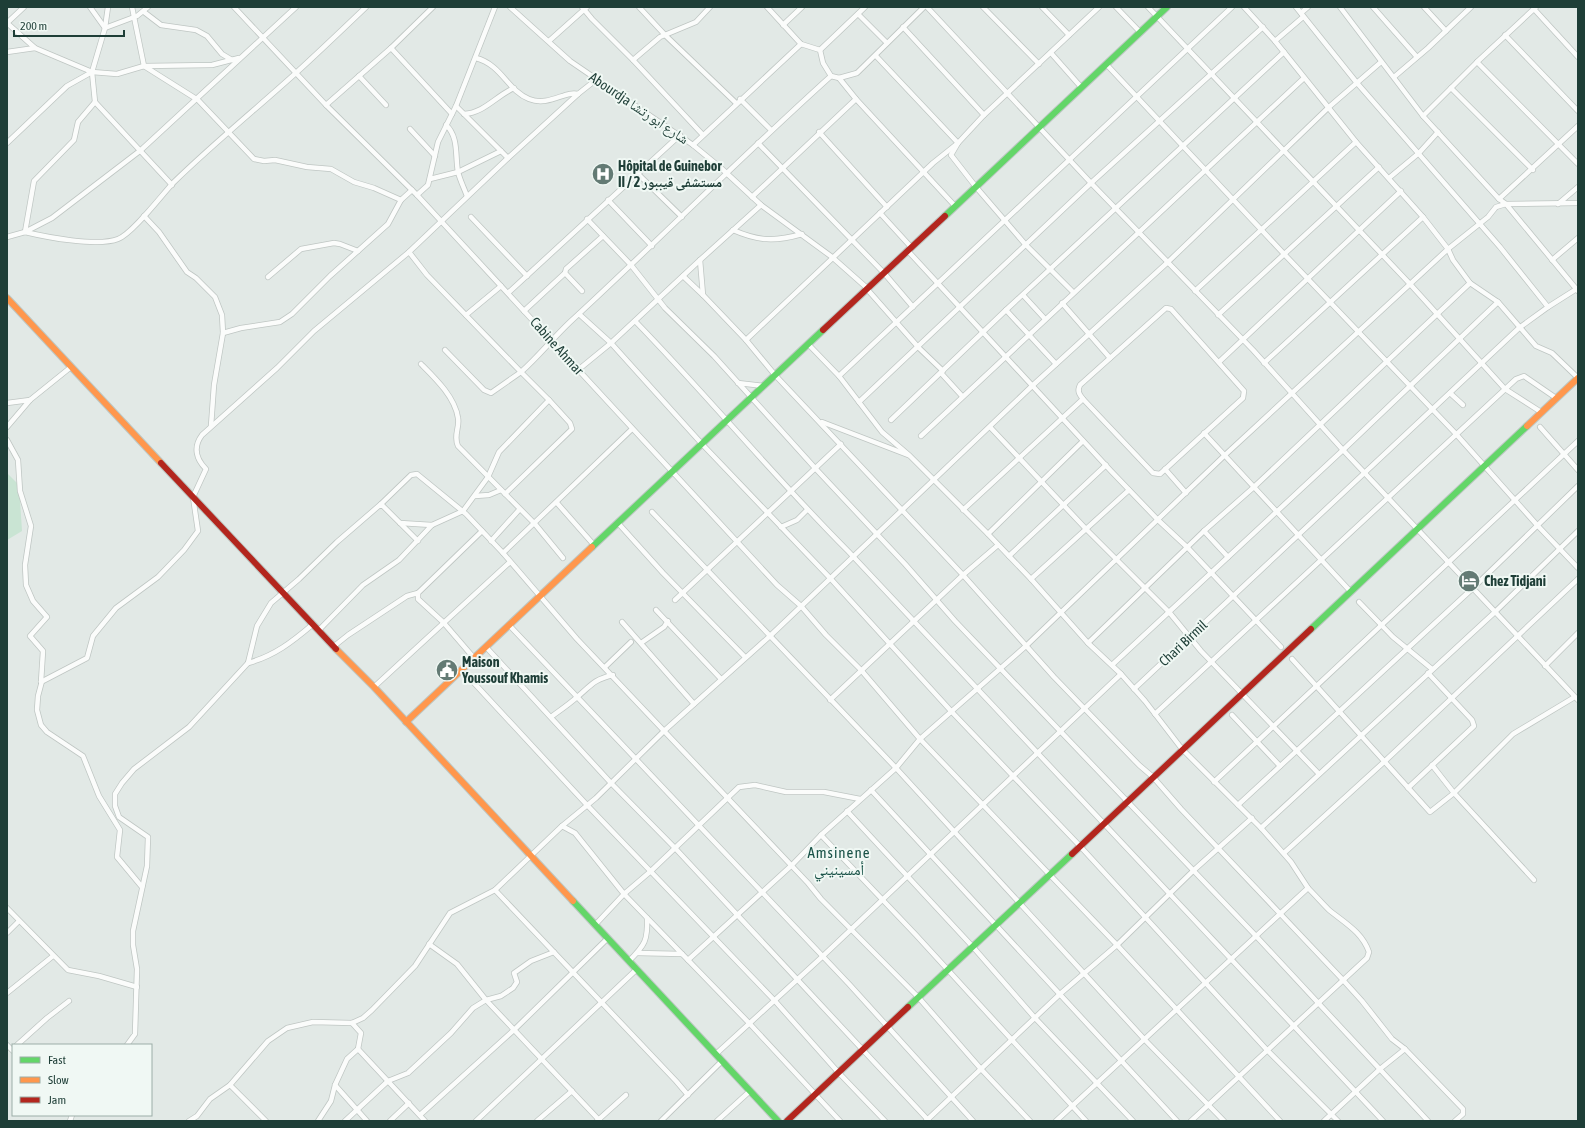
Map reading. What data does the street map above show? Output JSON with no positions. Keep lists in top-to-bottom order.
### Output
{
  "streets": {
    "street": ["Abourdja شارع أبو رتشا", "Cabine Ahmar", "Chari Birmil"]
  },
  "districts": ["Amsinene أمسينيني"],
  "places": {
    "hospital": ["Hôpital de Guinebor II / مستشفى قيببور 2"],
    "hotel": ["Chez Tidjani"],
    "public building": ["Maison Youssouf Khamis"]
  },
  "legend": ["Fast", "Slow", "Jam"],
  "scale_bar": "200 m"
}
